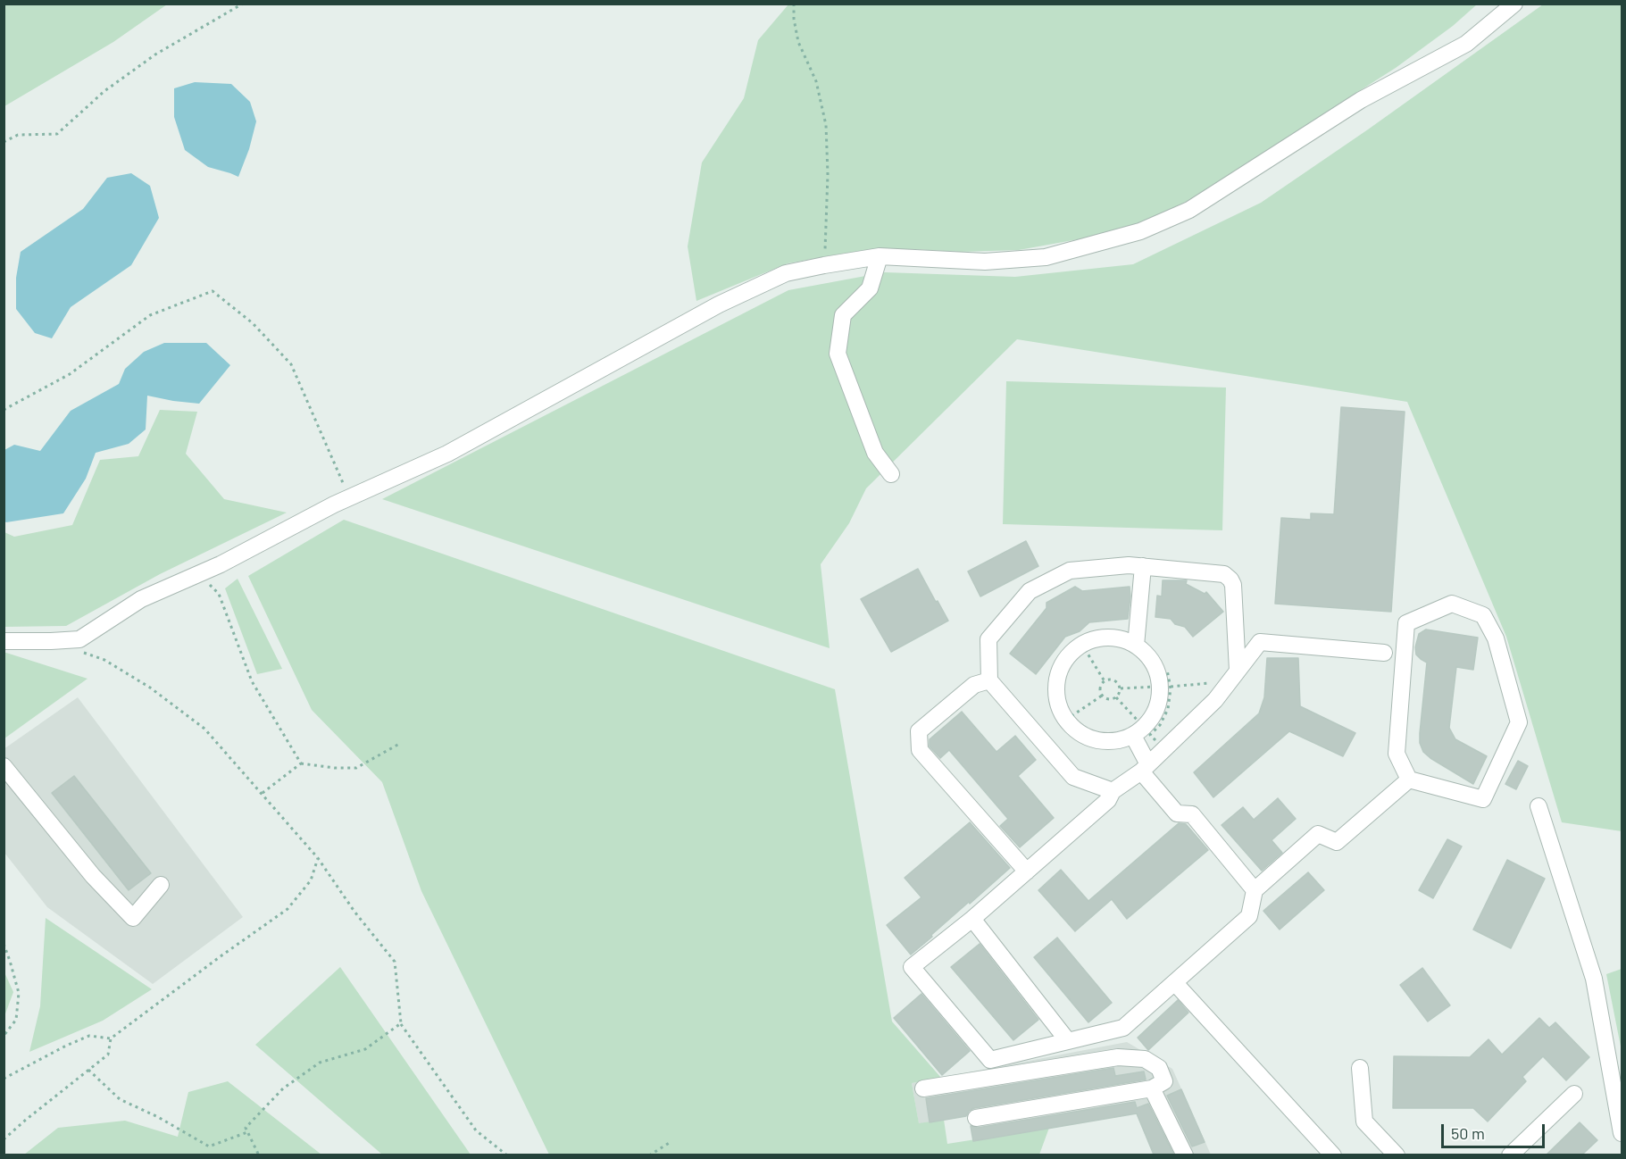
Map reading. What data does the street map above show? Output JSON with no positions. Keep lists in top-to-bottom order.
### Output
{
  "scale_bar": "50 m"
}
